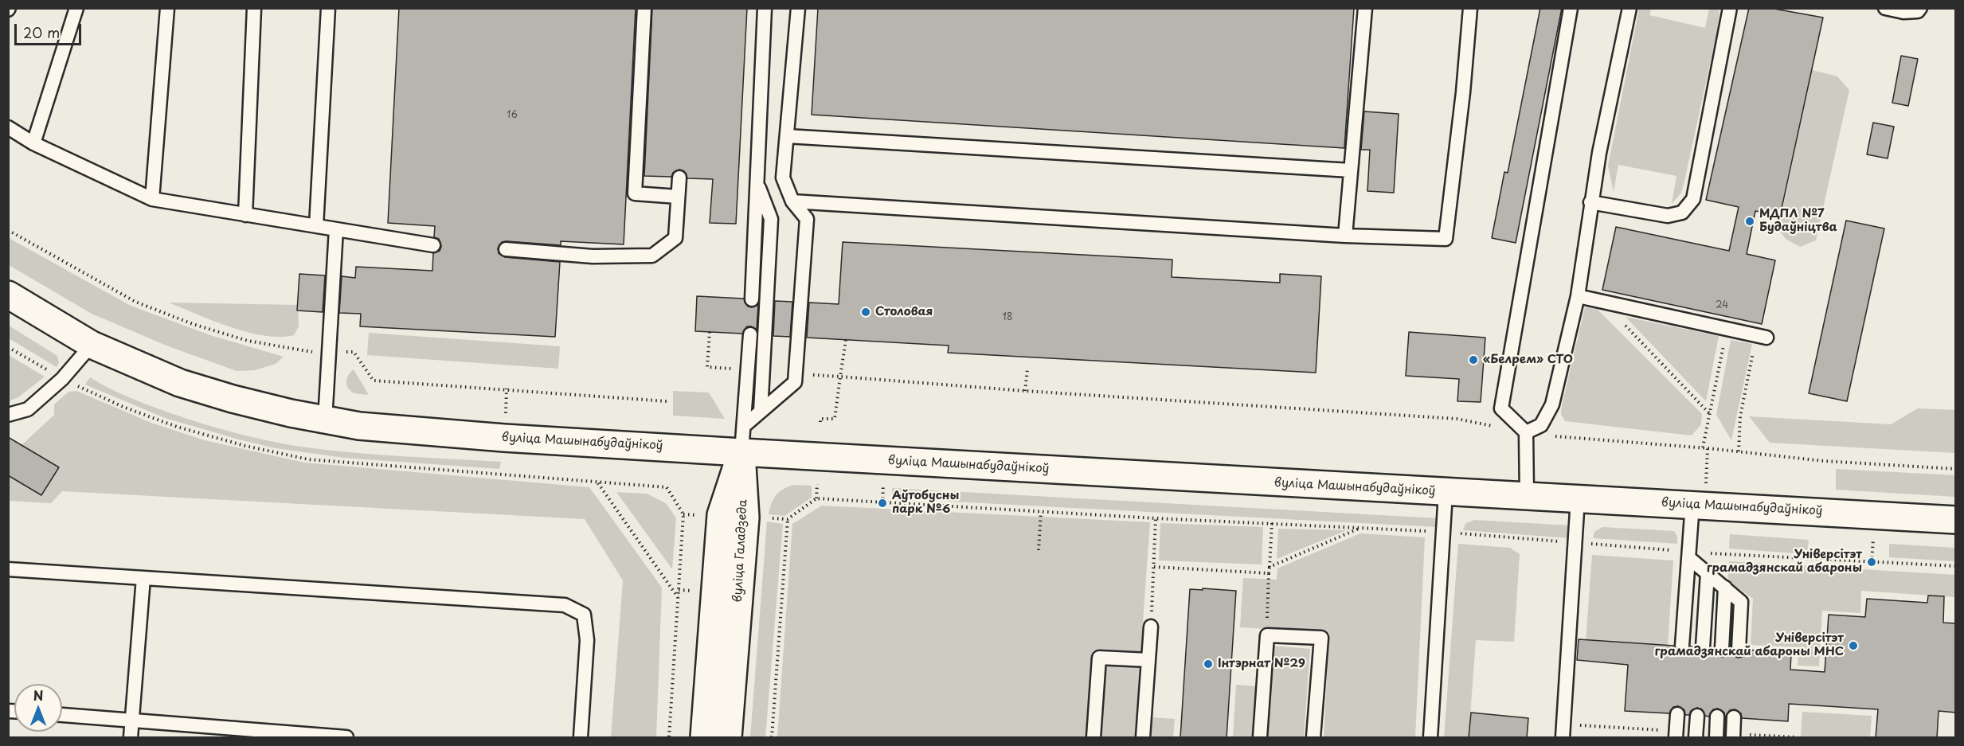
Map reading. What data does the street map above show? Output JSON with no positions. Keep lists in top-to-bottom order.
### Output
{
  "streets": {
    "main road": ["вуліца Машынабудаўнікоў", "вуліца Галадзеда"]
  },
  "crossings": [
    ["вуліца Машынабудаўнікоў", "вуліца Галадзеда"]
  ],
  "places": [
    "МДПЛ №7 Будаўніцтва",
    "Столовая",
    "«Белрем» СТО",
    "Аўтобусны парк №6",
    "Універсітэт грамадзянскай абароны",
    "Універсітэт грамадзянскай абароны МНС",
    "Інтэрнат №29"
  ],
  "house_numbers": ["16", "24", "18"],
  "scale_bar": "20 m",
  "north": "top"
}
